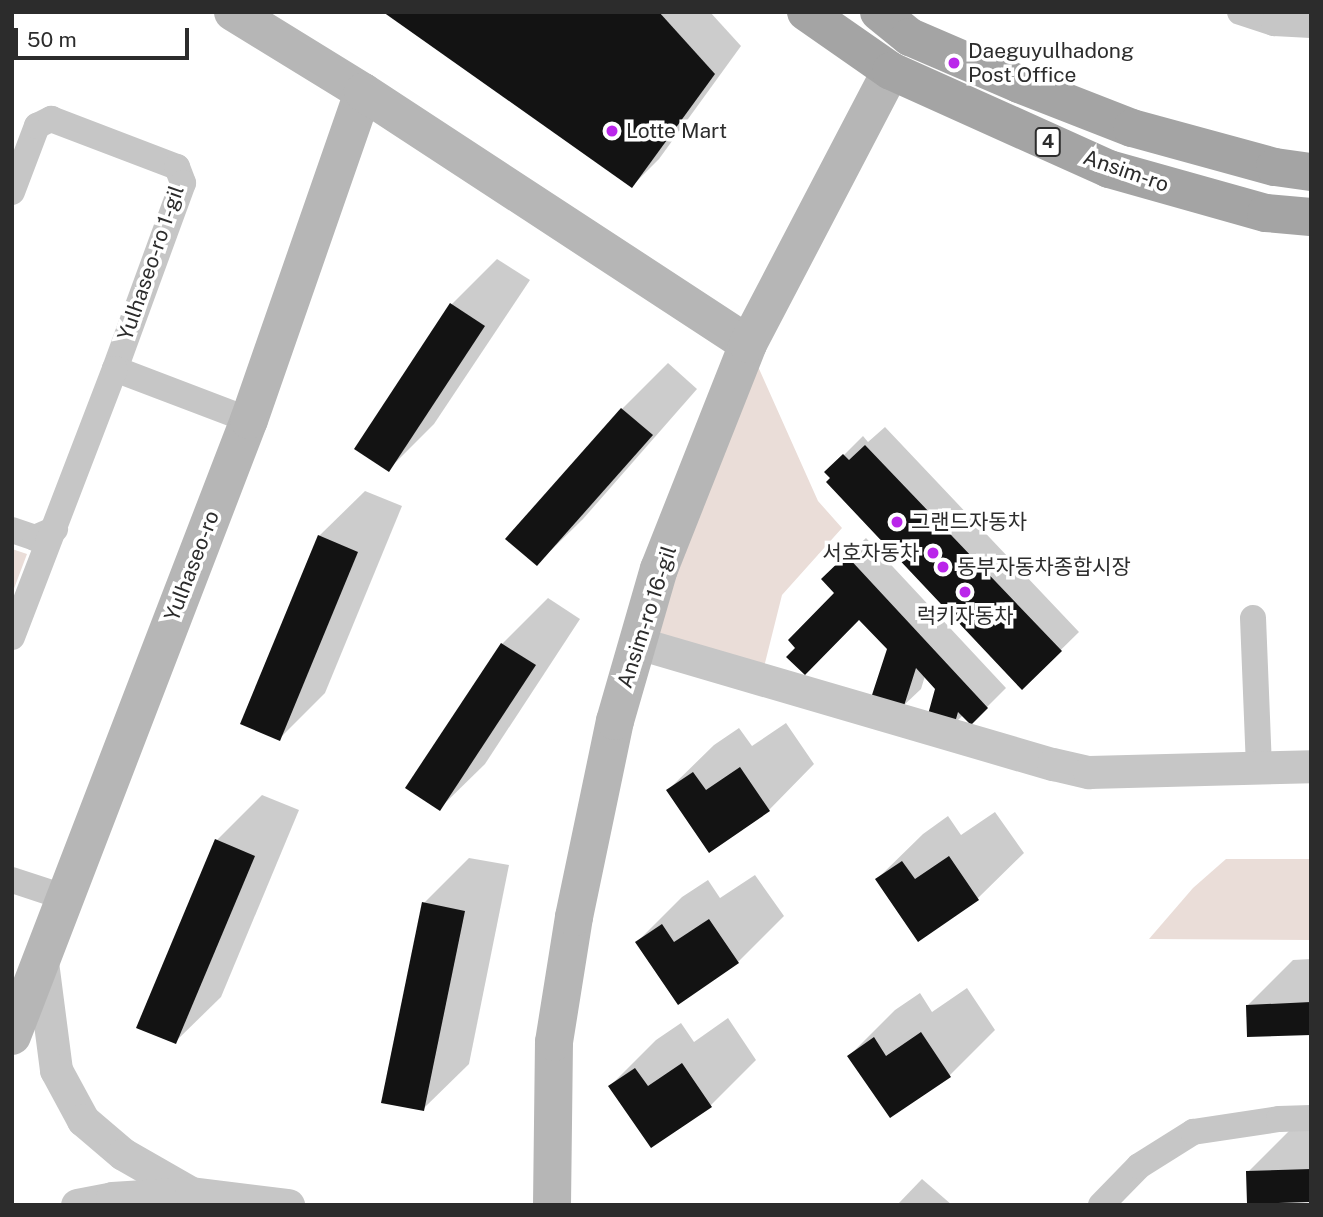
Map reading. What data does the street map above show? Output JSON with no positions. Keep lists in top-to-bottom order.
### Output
{
  "streets": {
    "main road": [
      "4",
      "Ansim-ro",
      "Yulhaseo-ro",
      "Ansim-ro 16-gil"
    ],
    "street": ["Yulhaseo-ro 1-gil"]
  },
  "crossings": [
    ["Ansim-ro", "Ansim-ro 16-gil"],
    ["Yulhaseo-ro 1-gil", "Yulhaseo-ro"]
  ],
  "places": [
    "Daeguyulhadong Post Office",
    "Lotte Mart",
    "그랜드자동차",
    "서호자동차",
    "동부자동차종합시장",
    "럭키자동차"
  ],
  "scale_bar": "50 m"
}
